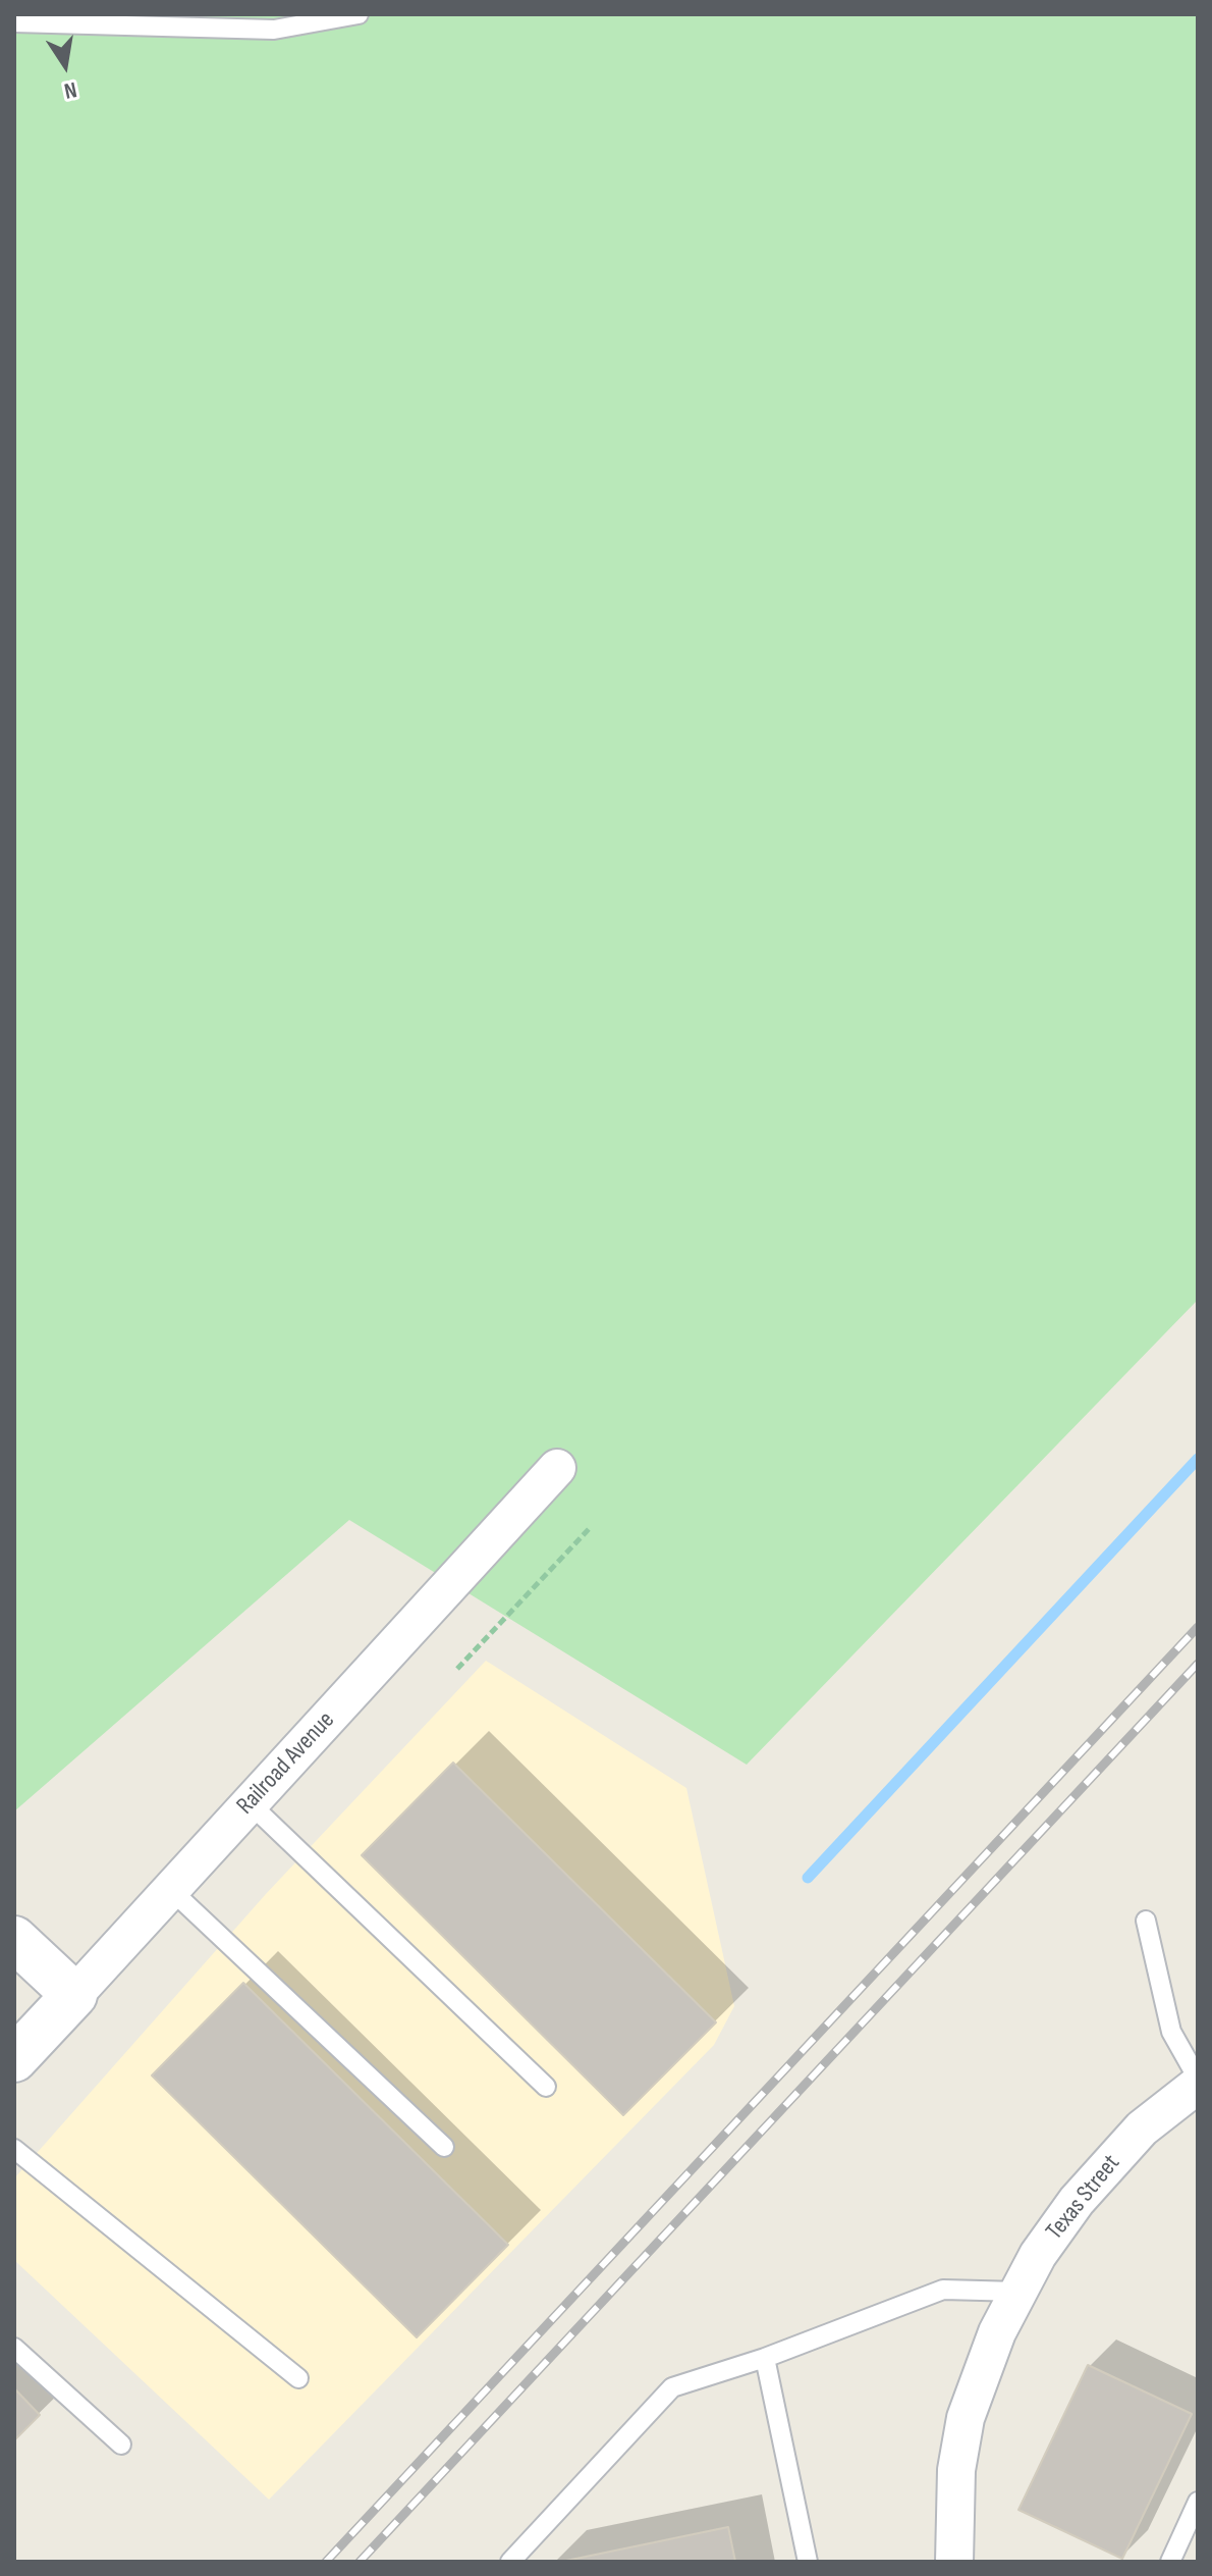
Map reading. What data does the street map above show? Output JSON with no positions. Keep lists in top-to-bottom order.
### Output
{
  "streets": {
    "street": ["Railroad Avenue", "Texas Street"]
  },
  "north": "bottom"
}
